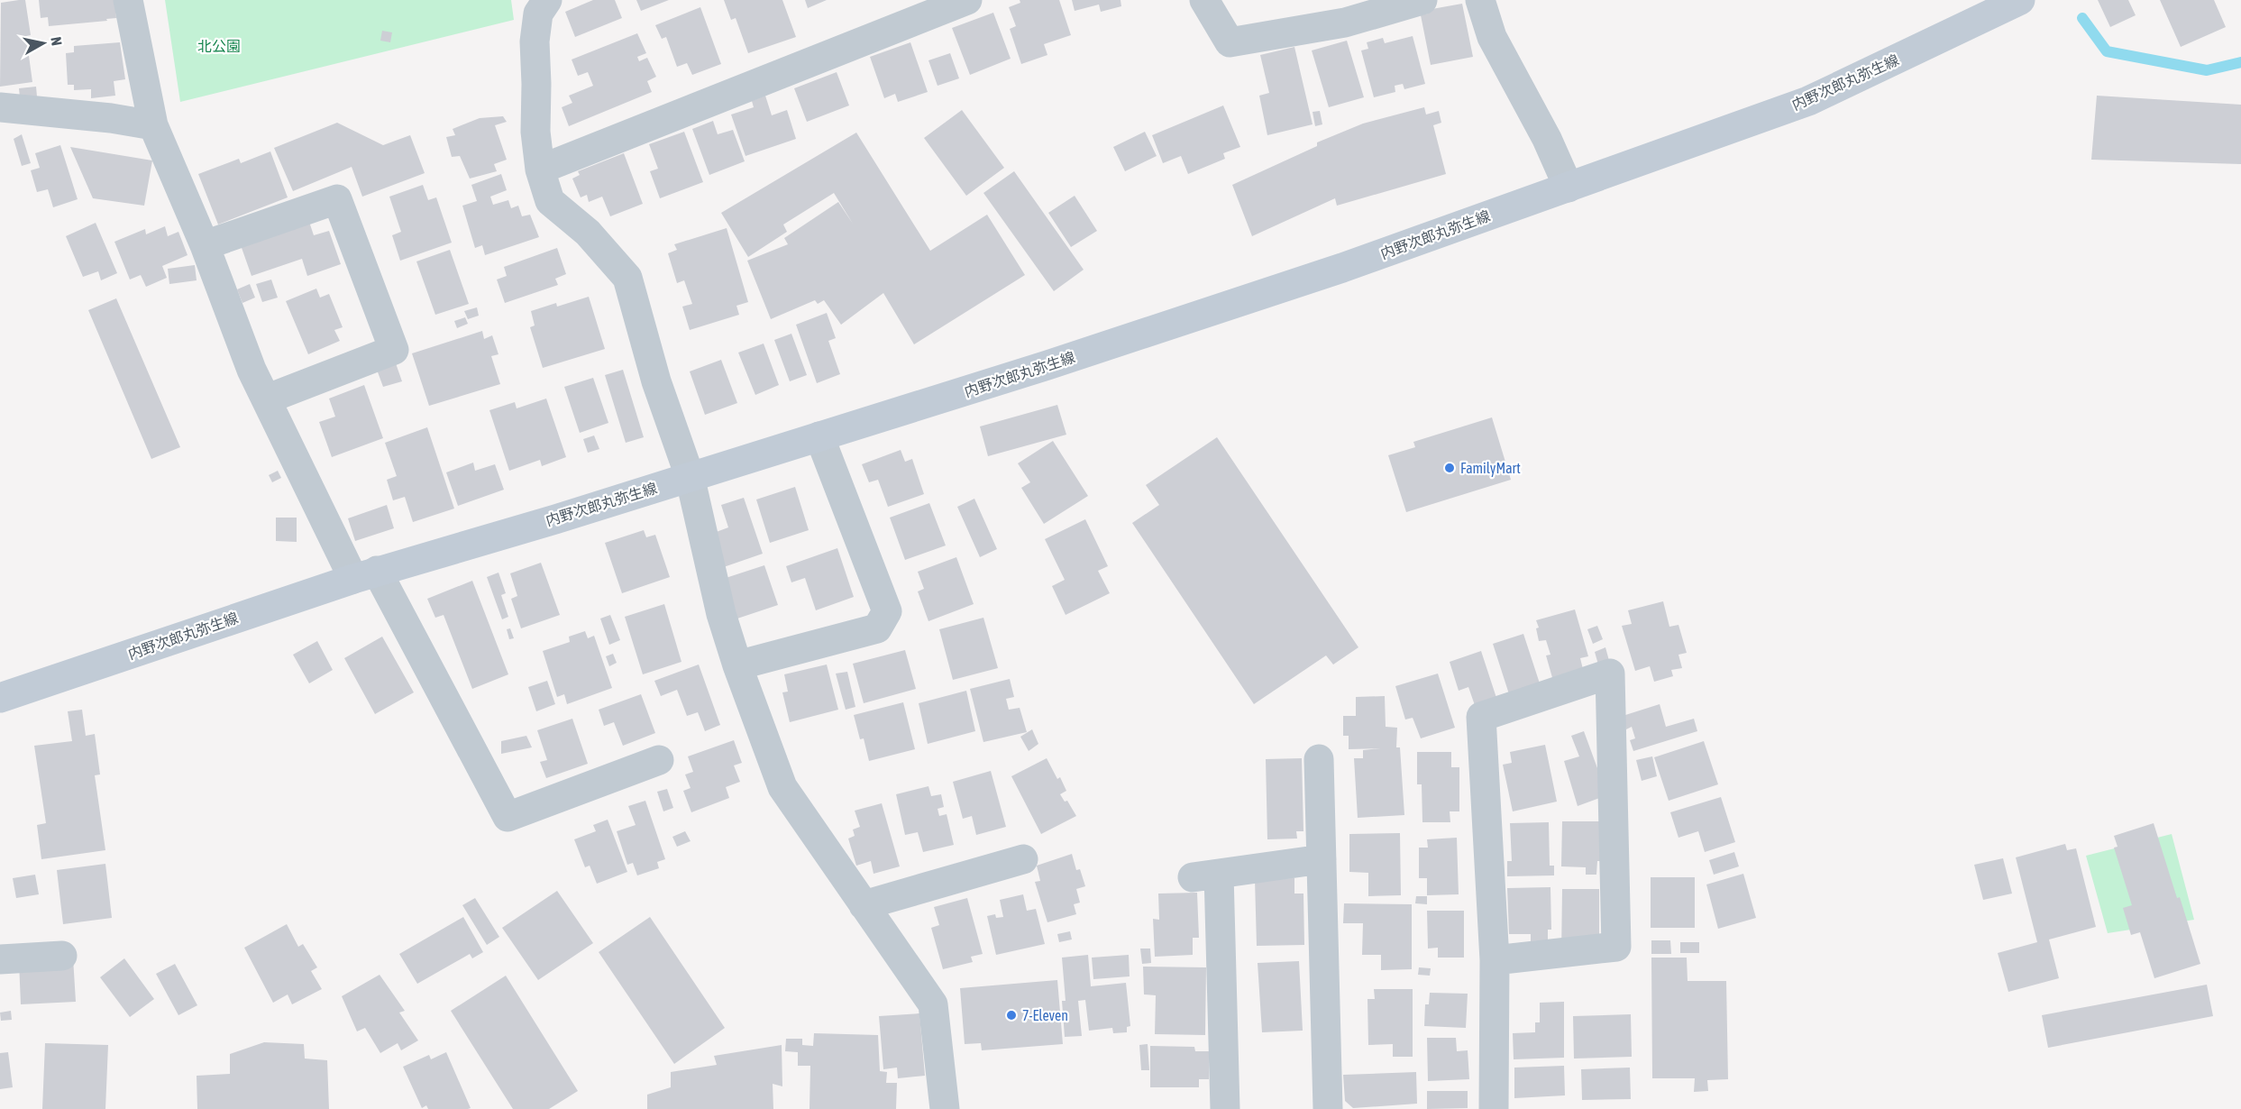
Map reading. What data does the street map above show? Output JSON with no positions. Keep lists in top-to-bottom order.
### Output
{
  "streets": {
    "main road": ["内野次郎丸弥生線"]
  },
  "parks": ["北公園"],
  "places": ["FamilyMart", "7-Eleven"],
  "north": "right"
}
